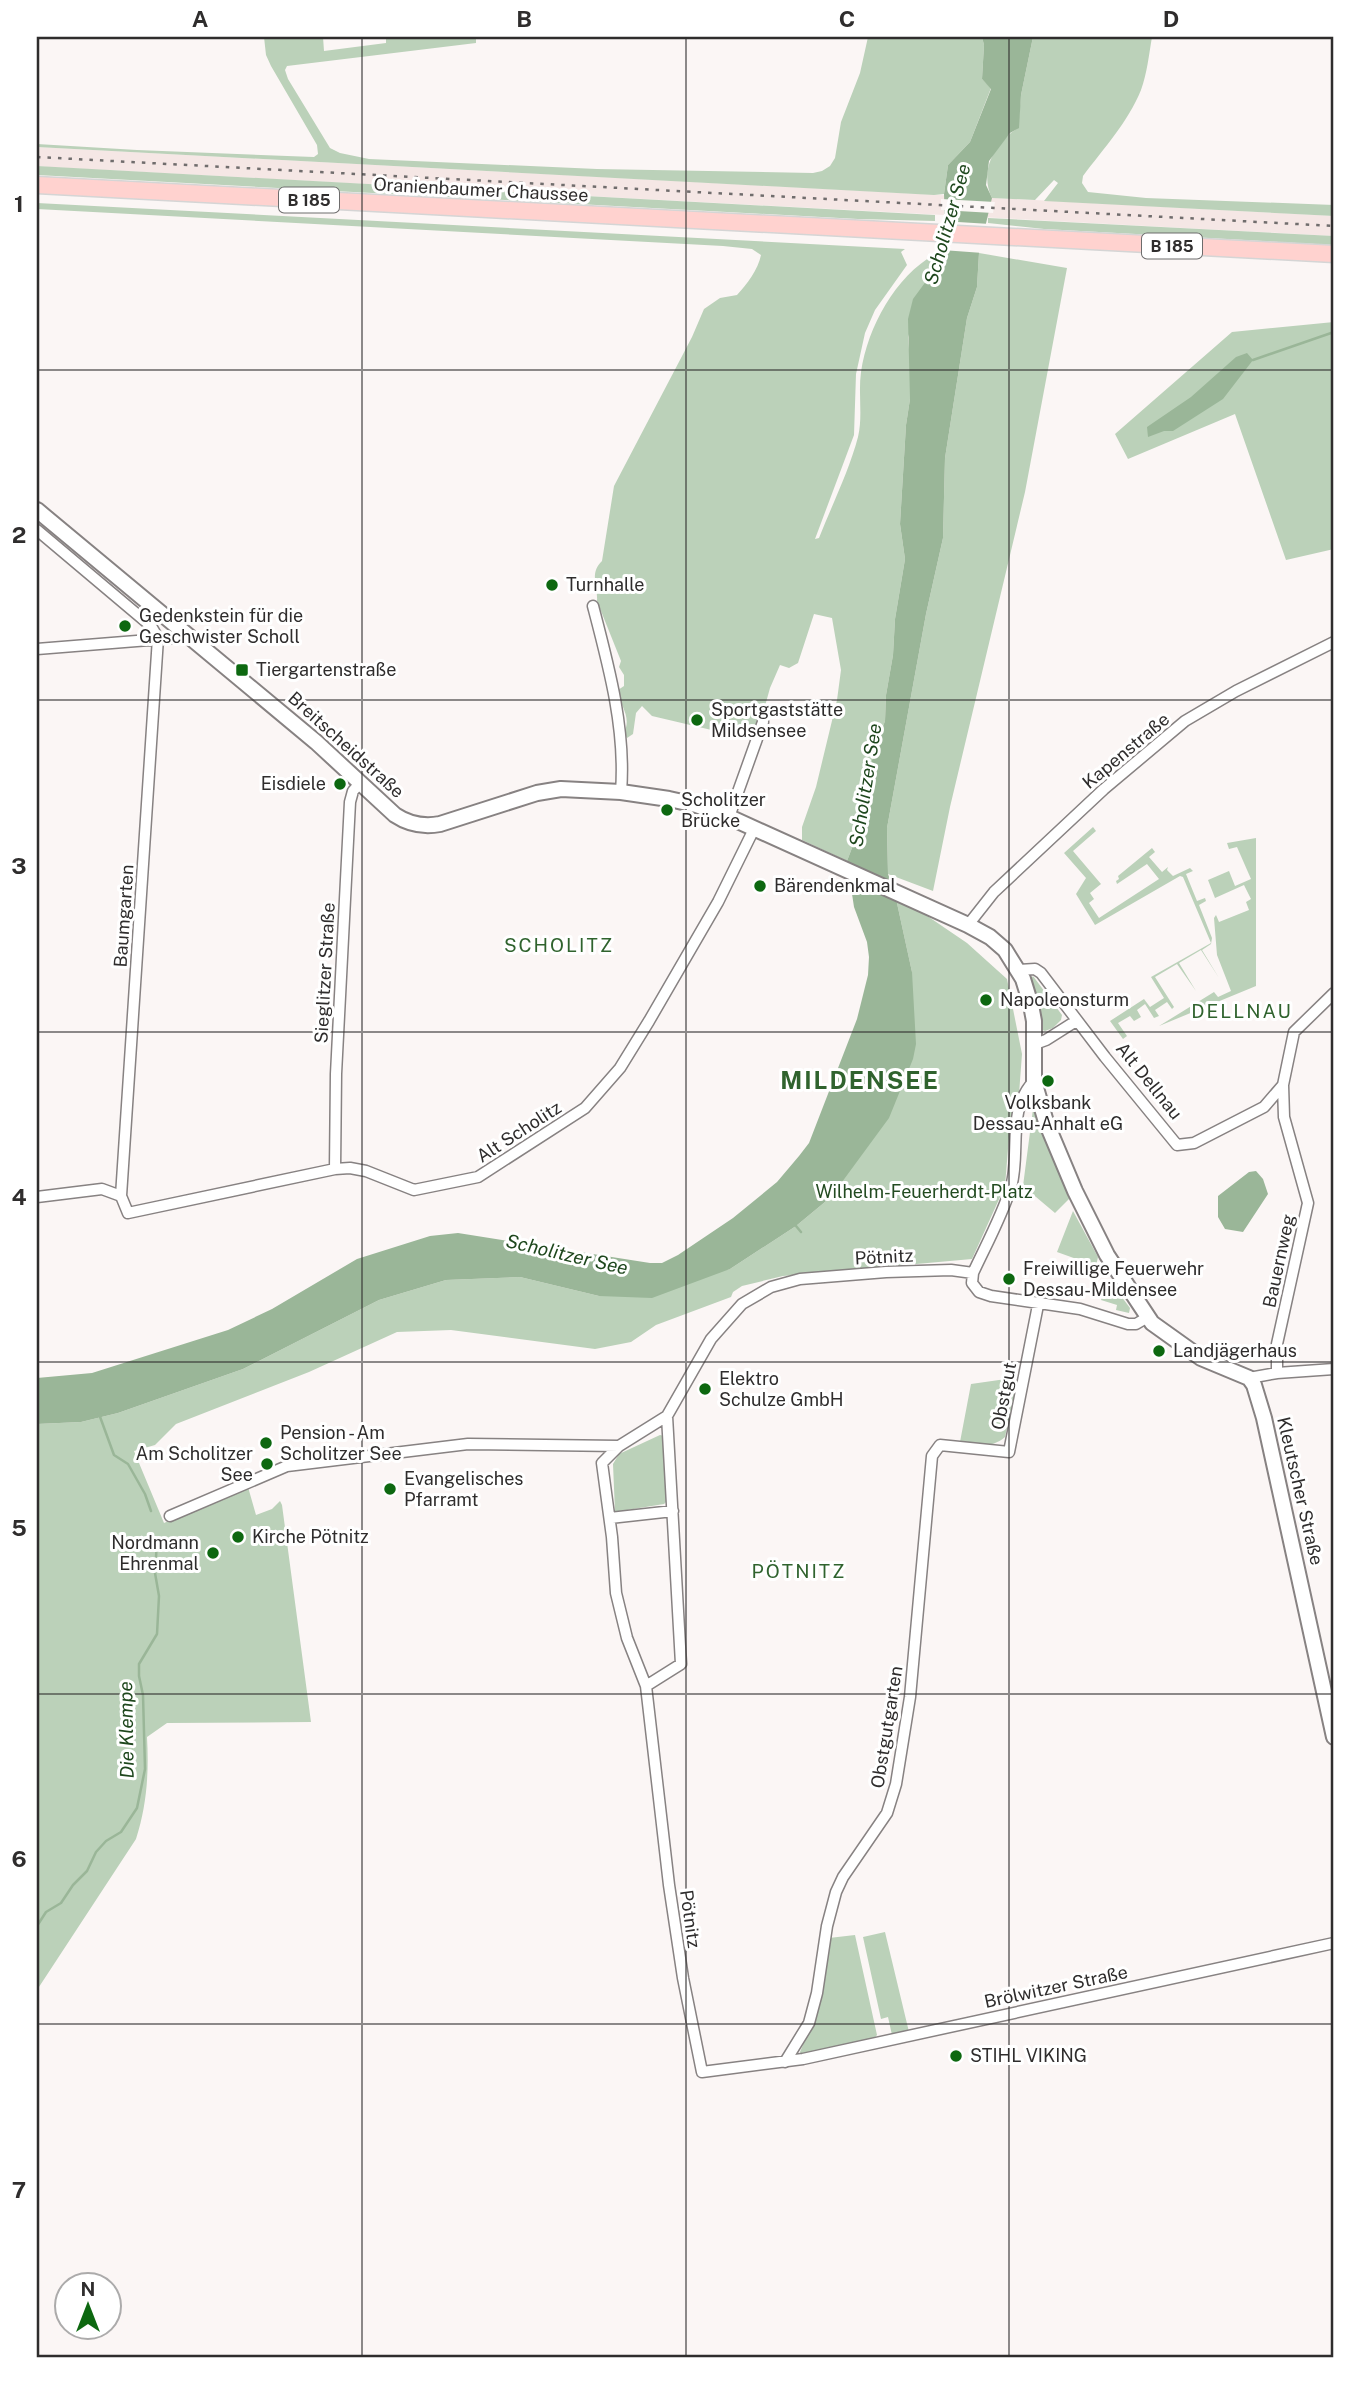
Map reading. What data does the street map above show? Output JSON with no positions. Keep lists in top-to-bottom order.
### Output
{
  "streets": {
    "main road": ["Oranienbaumer Chaussee", "B 185"],
    "street": [
      "Breitscheidstraße",
      "Kapenstraße",
      "Baumgarten",
      "Sieglitzer Straße",
      "Alt Dellnau",
      "Alt Scholitz",
      "Pötnitz",
      "Bauernweg",
      "Obstgut",
      "Kleutscher Straße",
      "Obstgutgarten",
      "Brölwitzer Straße"
    ]
  },
  "crossings": [
    ["Breitscheidstraße", "Sieglitzer Straße"],
    ["Breitscheidstraße", "Alt Dellnau"],
    ["Breitscheidstraße", "Alt Scholitz"],
    ["Kapenstraße", "Alt Dellnau"],
    ["Baumgarten", "Alt Scholitz"],
    ["Sieglitzer Straße", "Alt Scholitz"],
    ["Alt Dellnau", "Bauernweg"],
    ["Alt Dellnau", "Kleutscher Straße"],
    ["Pötnitz", "Obstgutgarten"],
    ["Pötnitz", "Brölwitzer Straße"],
    ["Obstgut", "Obstgutgarten"],
    ["Obstgutgarten", "Brölwitzer Straße"]
  ],
  "districts": [
    "SCHOLITZ",
    "DELLNAU",
    "MILDENSEE",
    "PÖTNITZ"
  ],
  "water": ["Scholitzer See", "Die Klempe"],
  "parks": ["Wilhelm-Feuerherdt-Platz"],
  "places": {
    "other": [
      "Turnhalle",
      "Gedenkstein für die Geschwister Scholl",
      "Sportgaststätte Mildsensee",
      "Eisdiele",
      "Scholitzer Brücke",
      "Bärendenkmal",
      "Napoleonsturm",
      "Volksbank Dessau-Anhalt eG",
      "Freiwillige Feuerwehr Dessau-Mildensee",
      "Landjägerhaus",
      "Elektro Schulze GmbH",
      "Pension - Am Scholitzer See",
      "Am Scholitzer See",
      "Evangelisches Pfarramt",
      "Kirche Pötnitz",
      "Nordmann Ehrenmal",
      "STIHL VIKING"
    ],
    "transit": ["Tiergartenstraße"]
  },
  "north": "top",
  "grid": {
    "columns": [
      "A",
      "B",
      "C",
      "D"
    ],
    "rows": [
      "1",
      "2",
      "3",
      "4",
      "5",
      "6",
      "7"
    ]
  }
}
